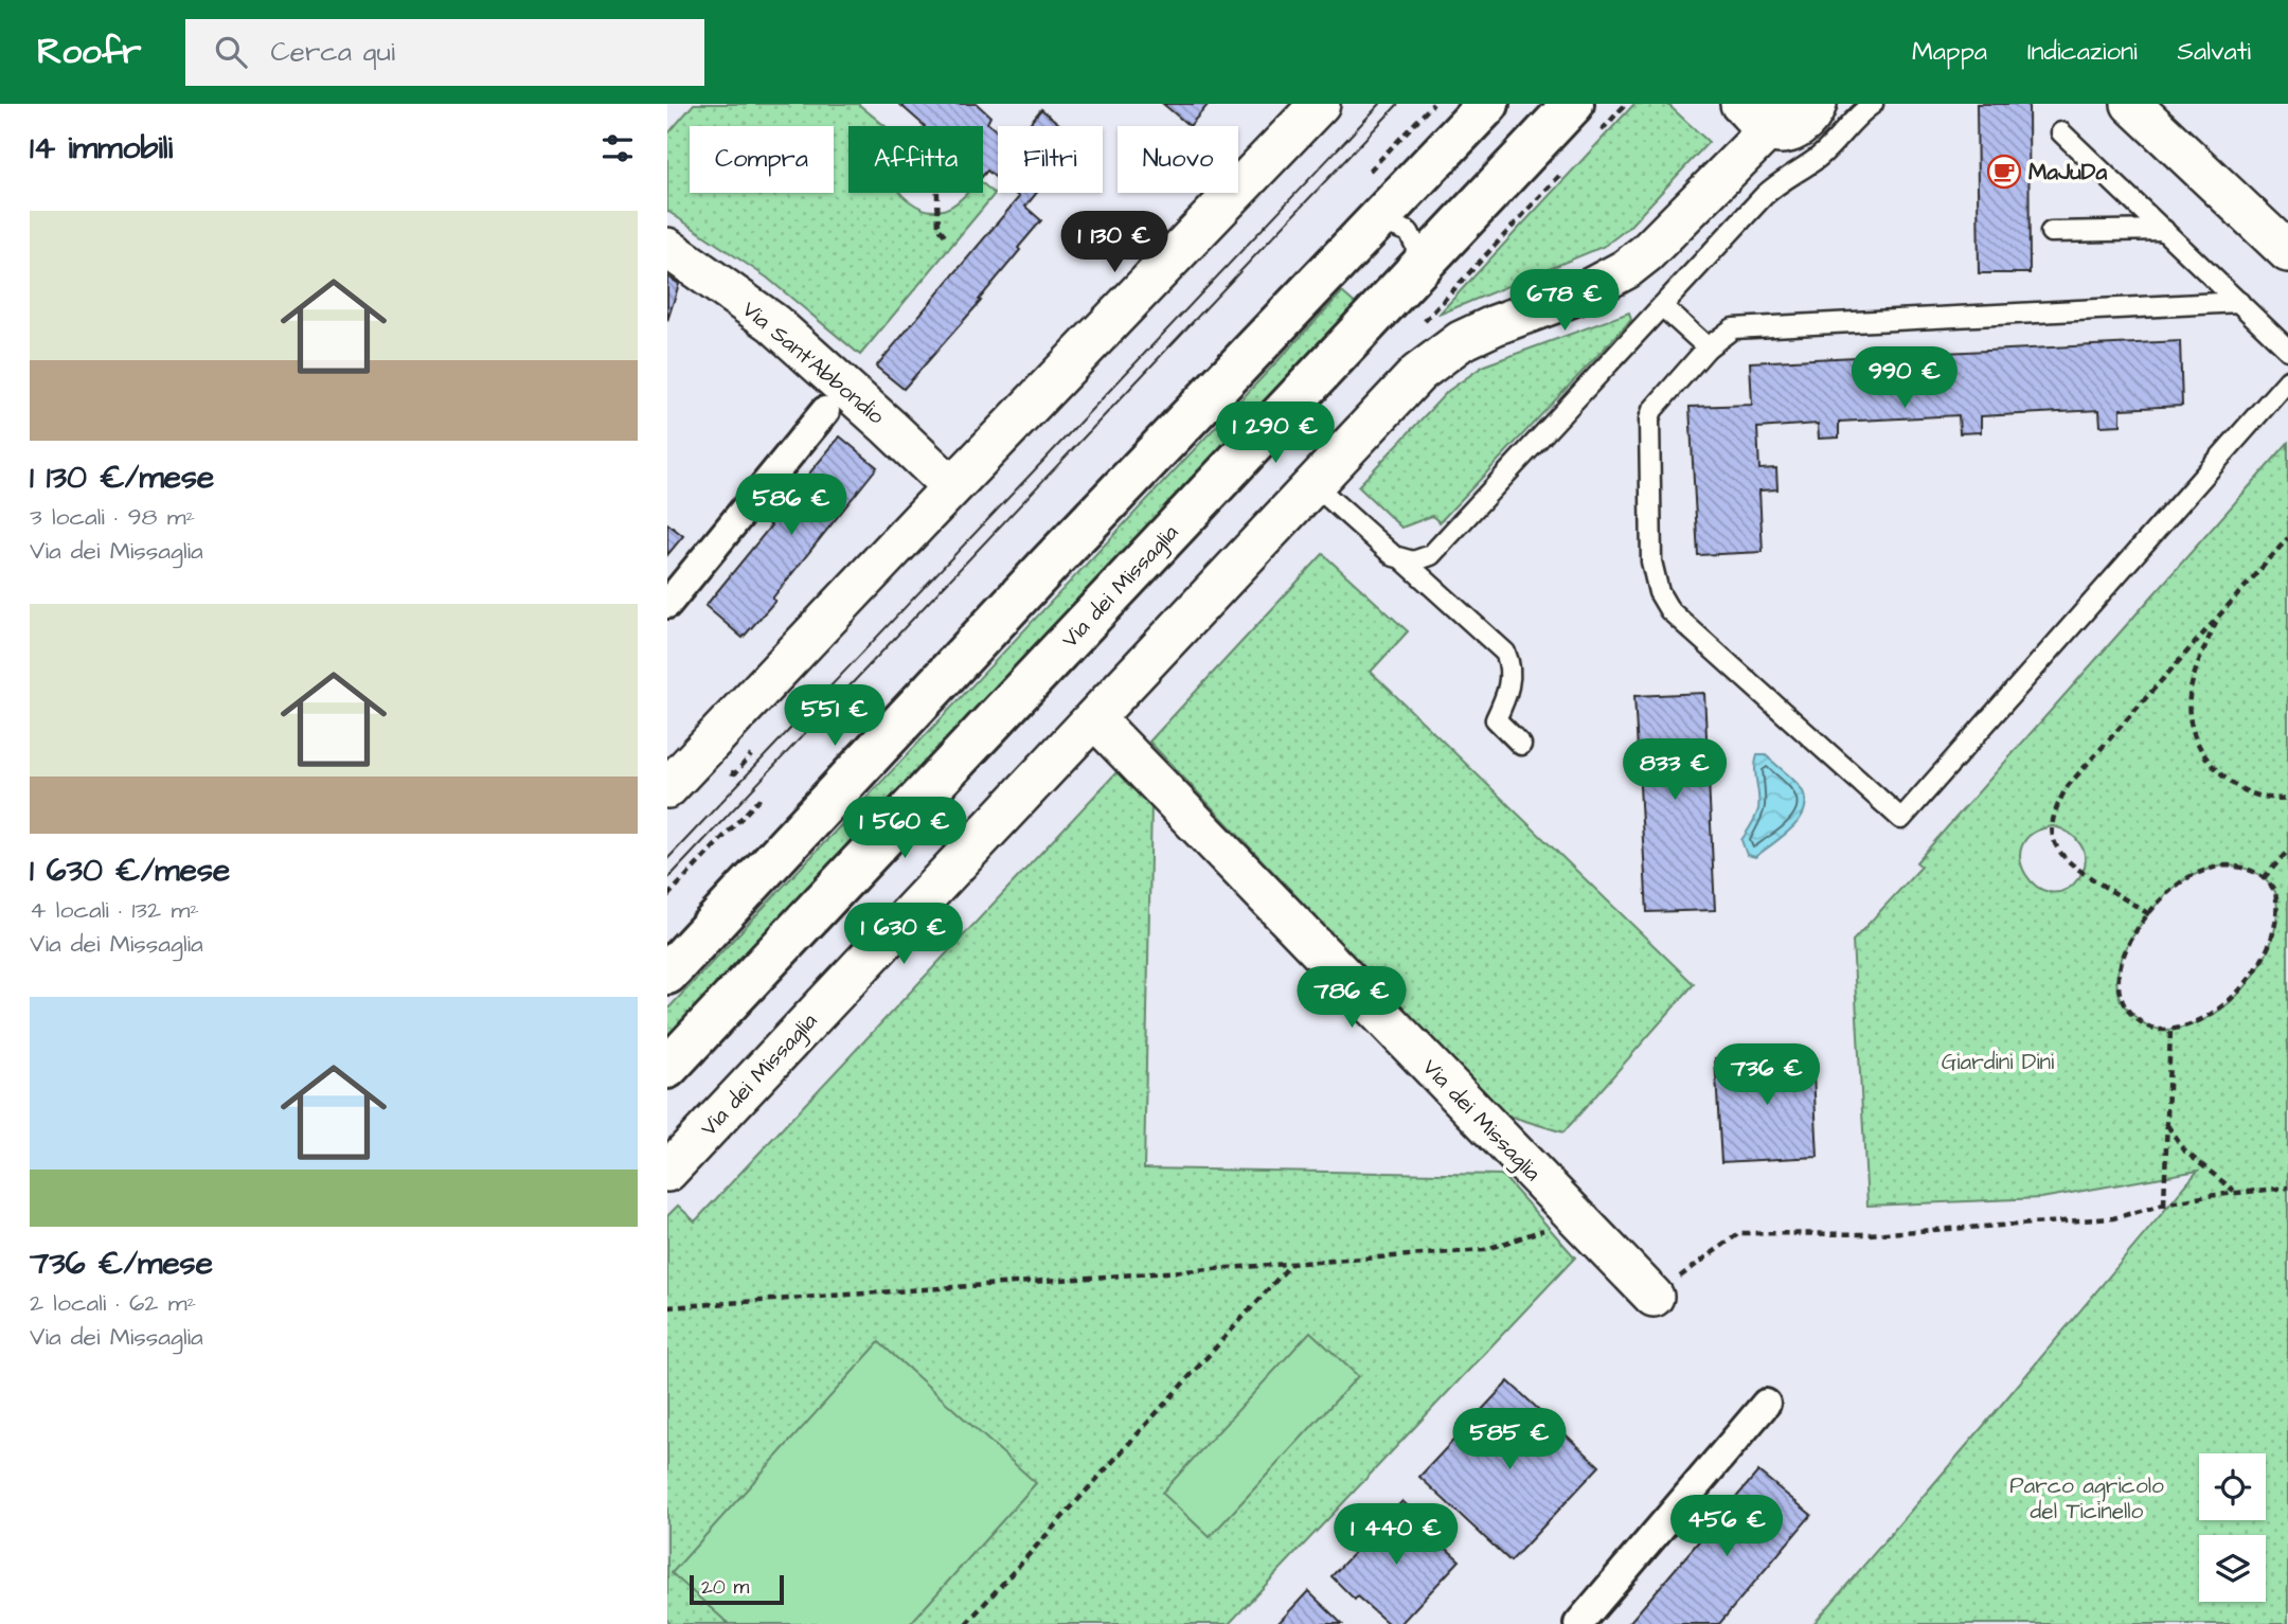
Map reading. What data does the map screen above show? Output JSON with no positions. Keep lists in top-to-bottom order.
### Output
{
  "streets": {
    "main road": ["Via dei Missaglia"],
    "street": ["Via Sant'Abbondio"]
  },
  "parks": ["Giardini Dini", "Parco agricolo del Ticinello"],
  "places": {
    "cafe": ["MaJuDa"]
  },
  "scale_bar": "20 m",
  "page": {
    "header": "Roofr",
    "search": "Cerca qui",
    "nav": ["Mappa", "Indicazioni", "Salvati"],
    "heading": "14 immobili",
    "chip": [
      "Compra",
      "Affitta",
      "Filtri",
      "Nuovo"
    ],
    "list": [
      {
        "name": "1 130 €/mese",
        "note": "3 locali · 98 m² · Via dei Missaglia"
      },
      {
        "name": "1 630 €/mese",
        "note": "4 locali · 132 m² · Via dei Missaglia"
      },
      {
        "name": "736 €/mese",
        "note": "2 locali · 62 m² · Via dei Missaglia"
      }
    ],
    "price": [
      "1 130 €",
      "678 €",
      "990 €",
      "1 290 €",
      "586 €",
      "551 €",
      "833 €",
      "1 560 €",
      "1 630 €",
      "786 €",
      "736 €",
      "585 €",
      "456 €",
      "1 440 €"
    ],
    "scale": "20 m"
  }
}
